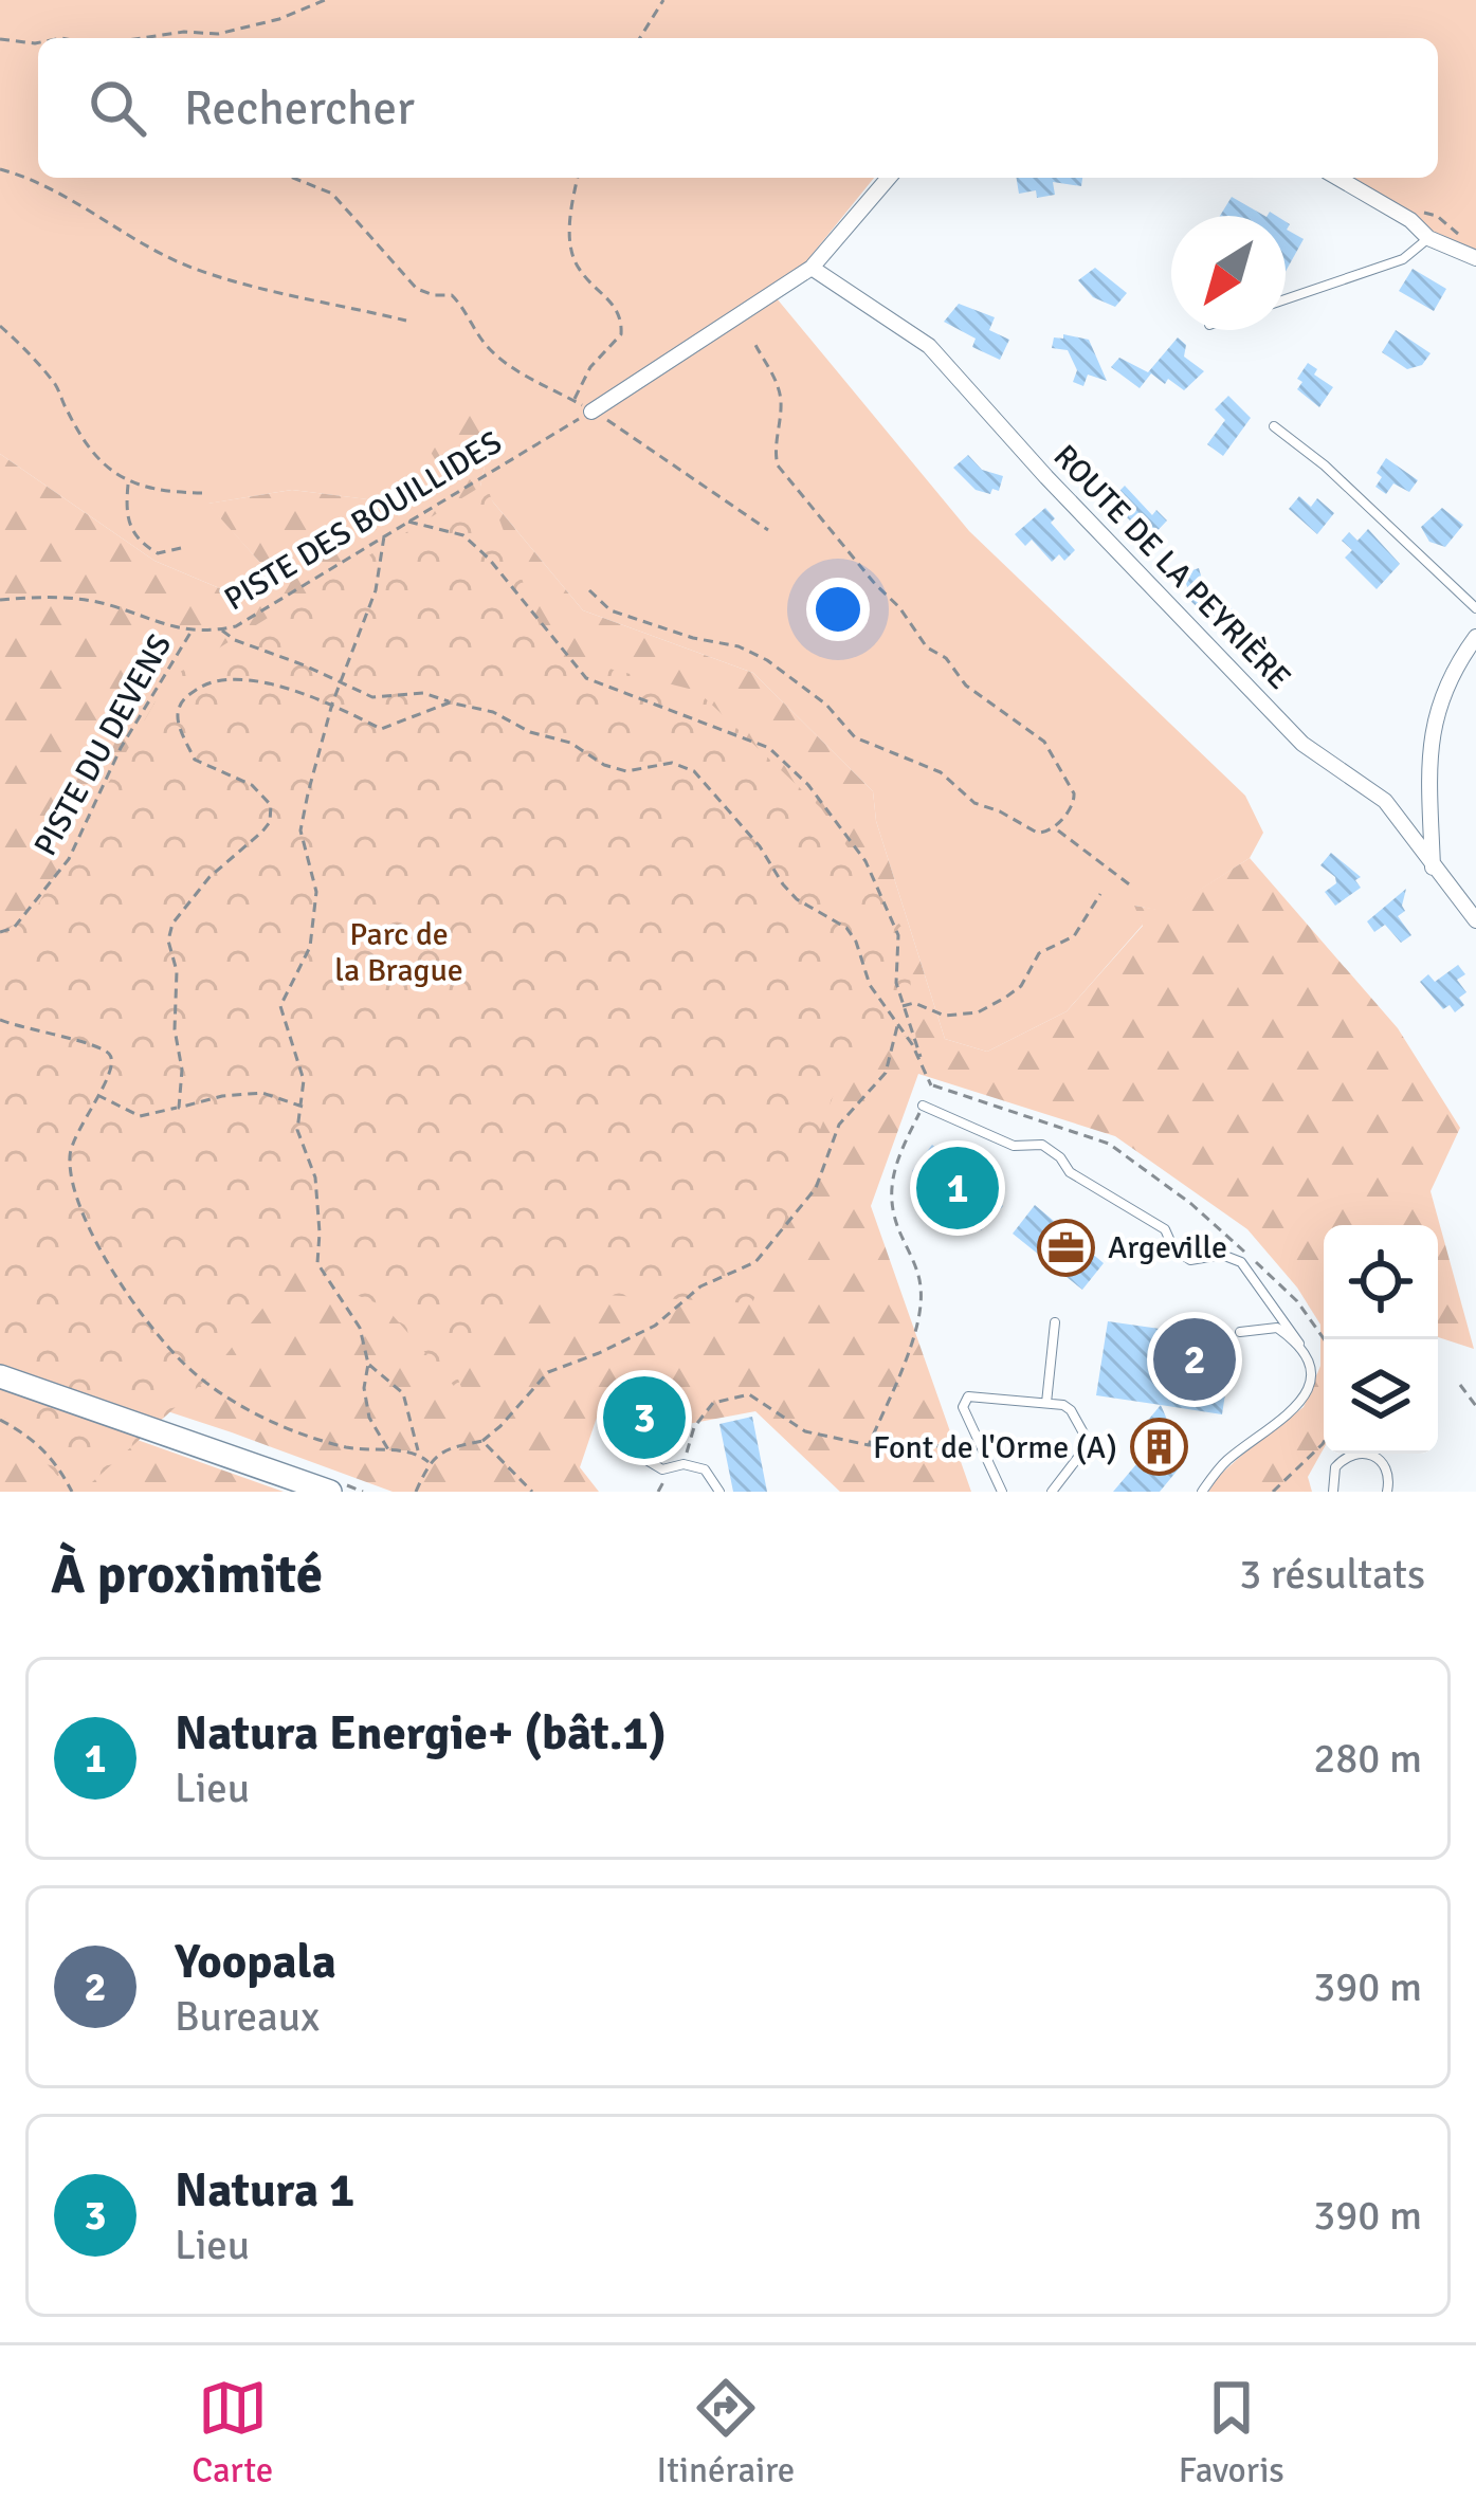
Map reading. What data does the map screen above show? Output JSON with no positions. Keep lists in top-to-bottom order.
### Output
{
  "streets": {
    "street": ["ROUTE DE LA PEYRIÈRE"],
    "path": ["PISTE DES BOUILLIDES", "PISTE DU DEVENS"]
  },
  "crossings": [
    ["PISTE DES BOUILLIDES", "PISTE DU DEVENS"]
  ],
  "parks": ["Parc de la Brague"],
  "places": {
    "office": ["Argeville"],
    "building": ["Font de l'Orme (A)"]
  },
  "north": "bottom left",
  "page": {
    "search": "Rechercher",
    "pins": ["1", "2", "3"],
    "heading": ["À proximité", "3 résultats"],
    "list": [
      {
        "mark": "1",
        "name": "Natura Energie+ (bât.1)",
        "note": "Lieu",
        "value": "280 m"
      },
      {
        "mark": "2",
        "name": "Yoopala",
        "note": "Bureaux",
        "value": "390 m"
      },
      {
        "mark": "3",
        "name": "Natura 1",
        "note": "Lieu",
        "value": "390 m"
      }
    ],
    "nav": ["Carte", "Itinéraire", "Favoris"]
  }
}
